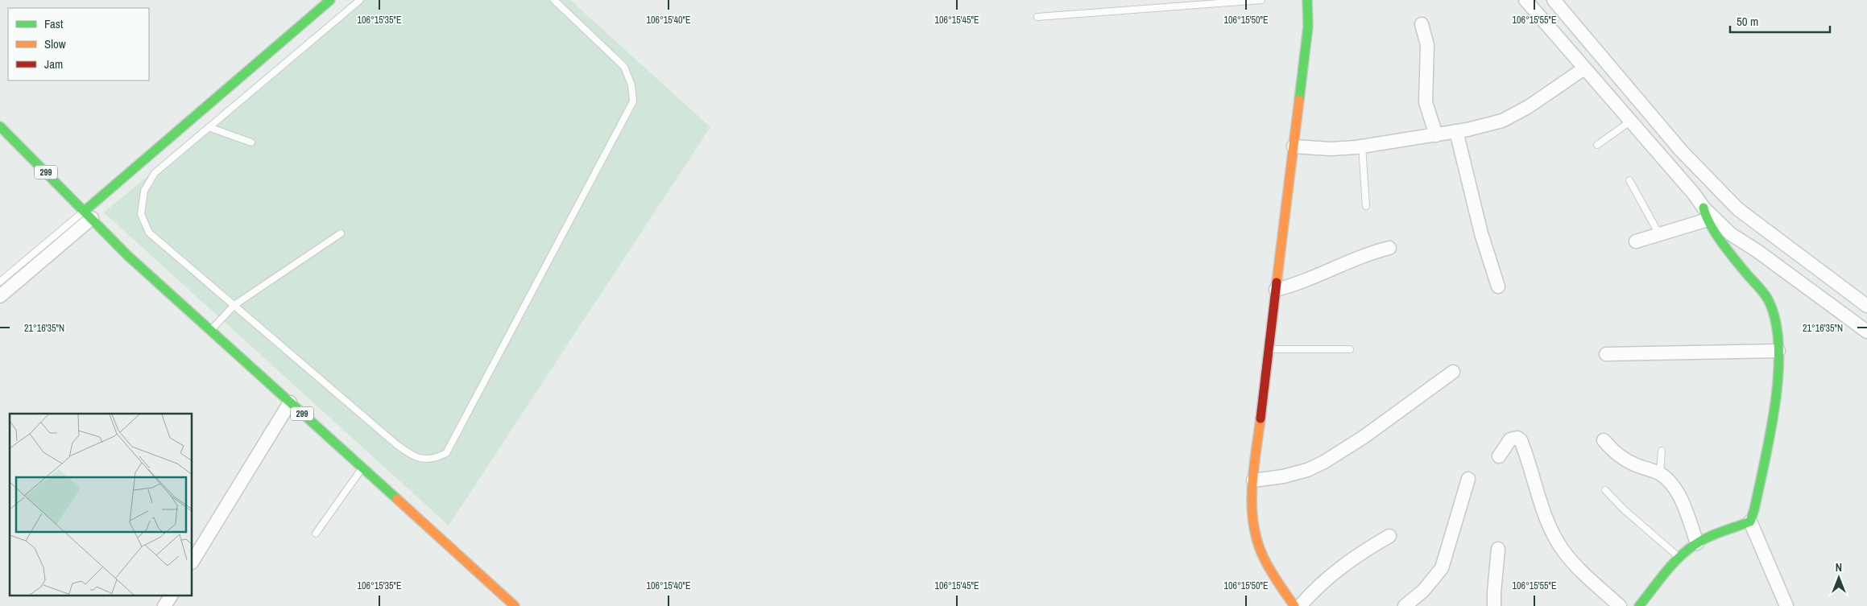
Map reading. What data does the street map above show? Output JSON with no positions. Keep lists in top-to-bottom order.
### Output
{
  "streets": {
    "street": ["299"]
  },
  "legend": ["Fast", "Slow", "Jam"],
  "scale_bar": "50 m",
  "north": "top",
  "coordinates": [
    "106°15'35\"E",
    "106°15'40\"E",
    "106°15'45\"E",
    "106°15'50\"E",
    "106°15'55\"E",
    "21°16'35\"N"
  ]
}
